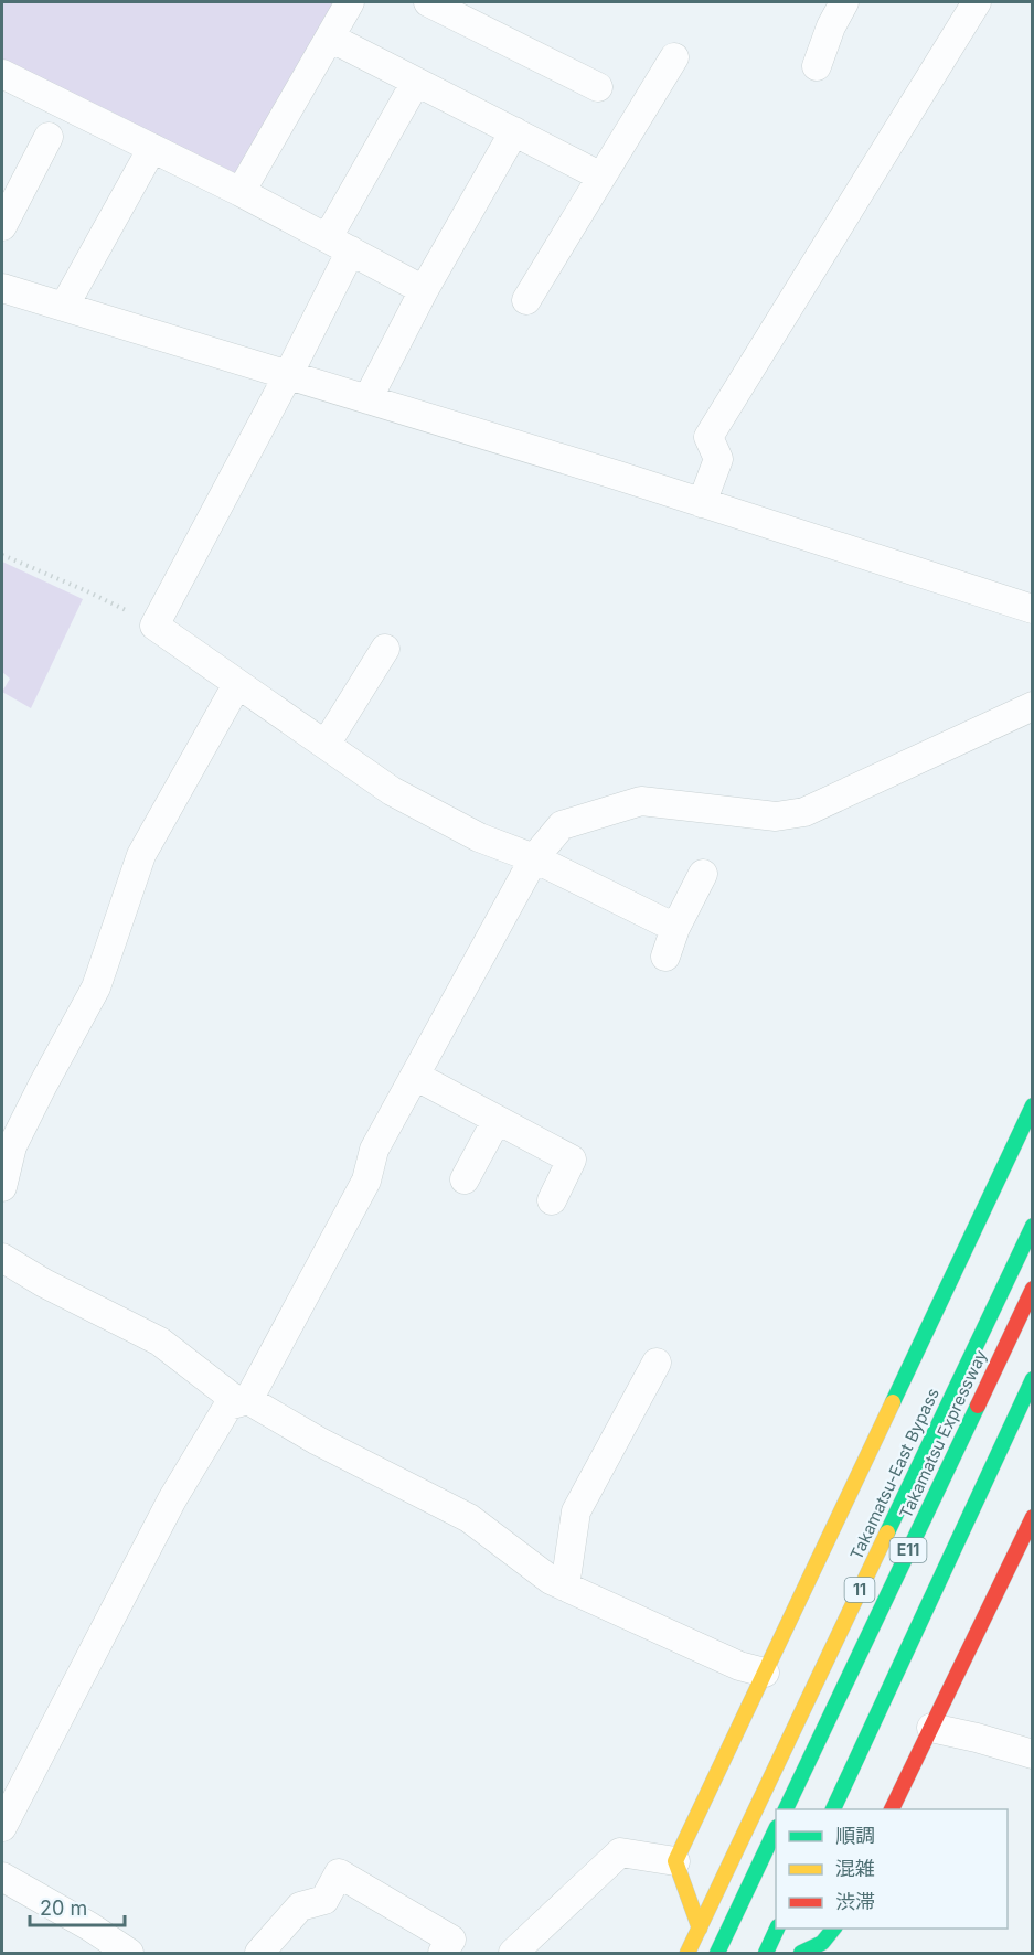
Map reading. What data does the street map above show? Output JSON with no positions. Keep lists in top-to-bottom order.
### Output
{
  "streets": {
    "highway": [
      "Takamatsu Expressway",
      "Takamatsu-East Bypass",
      "E11",
      "11"
    ]
  },
  "legend": ["順調", "混雑", "渋滞"],
  "scale_bar": "20 m"
}
